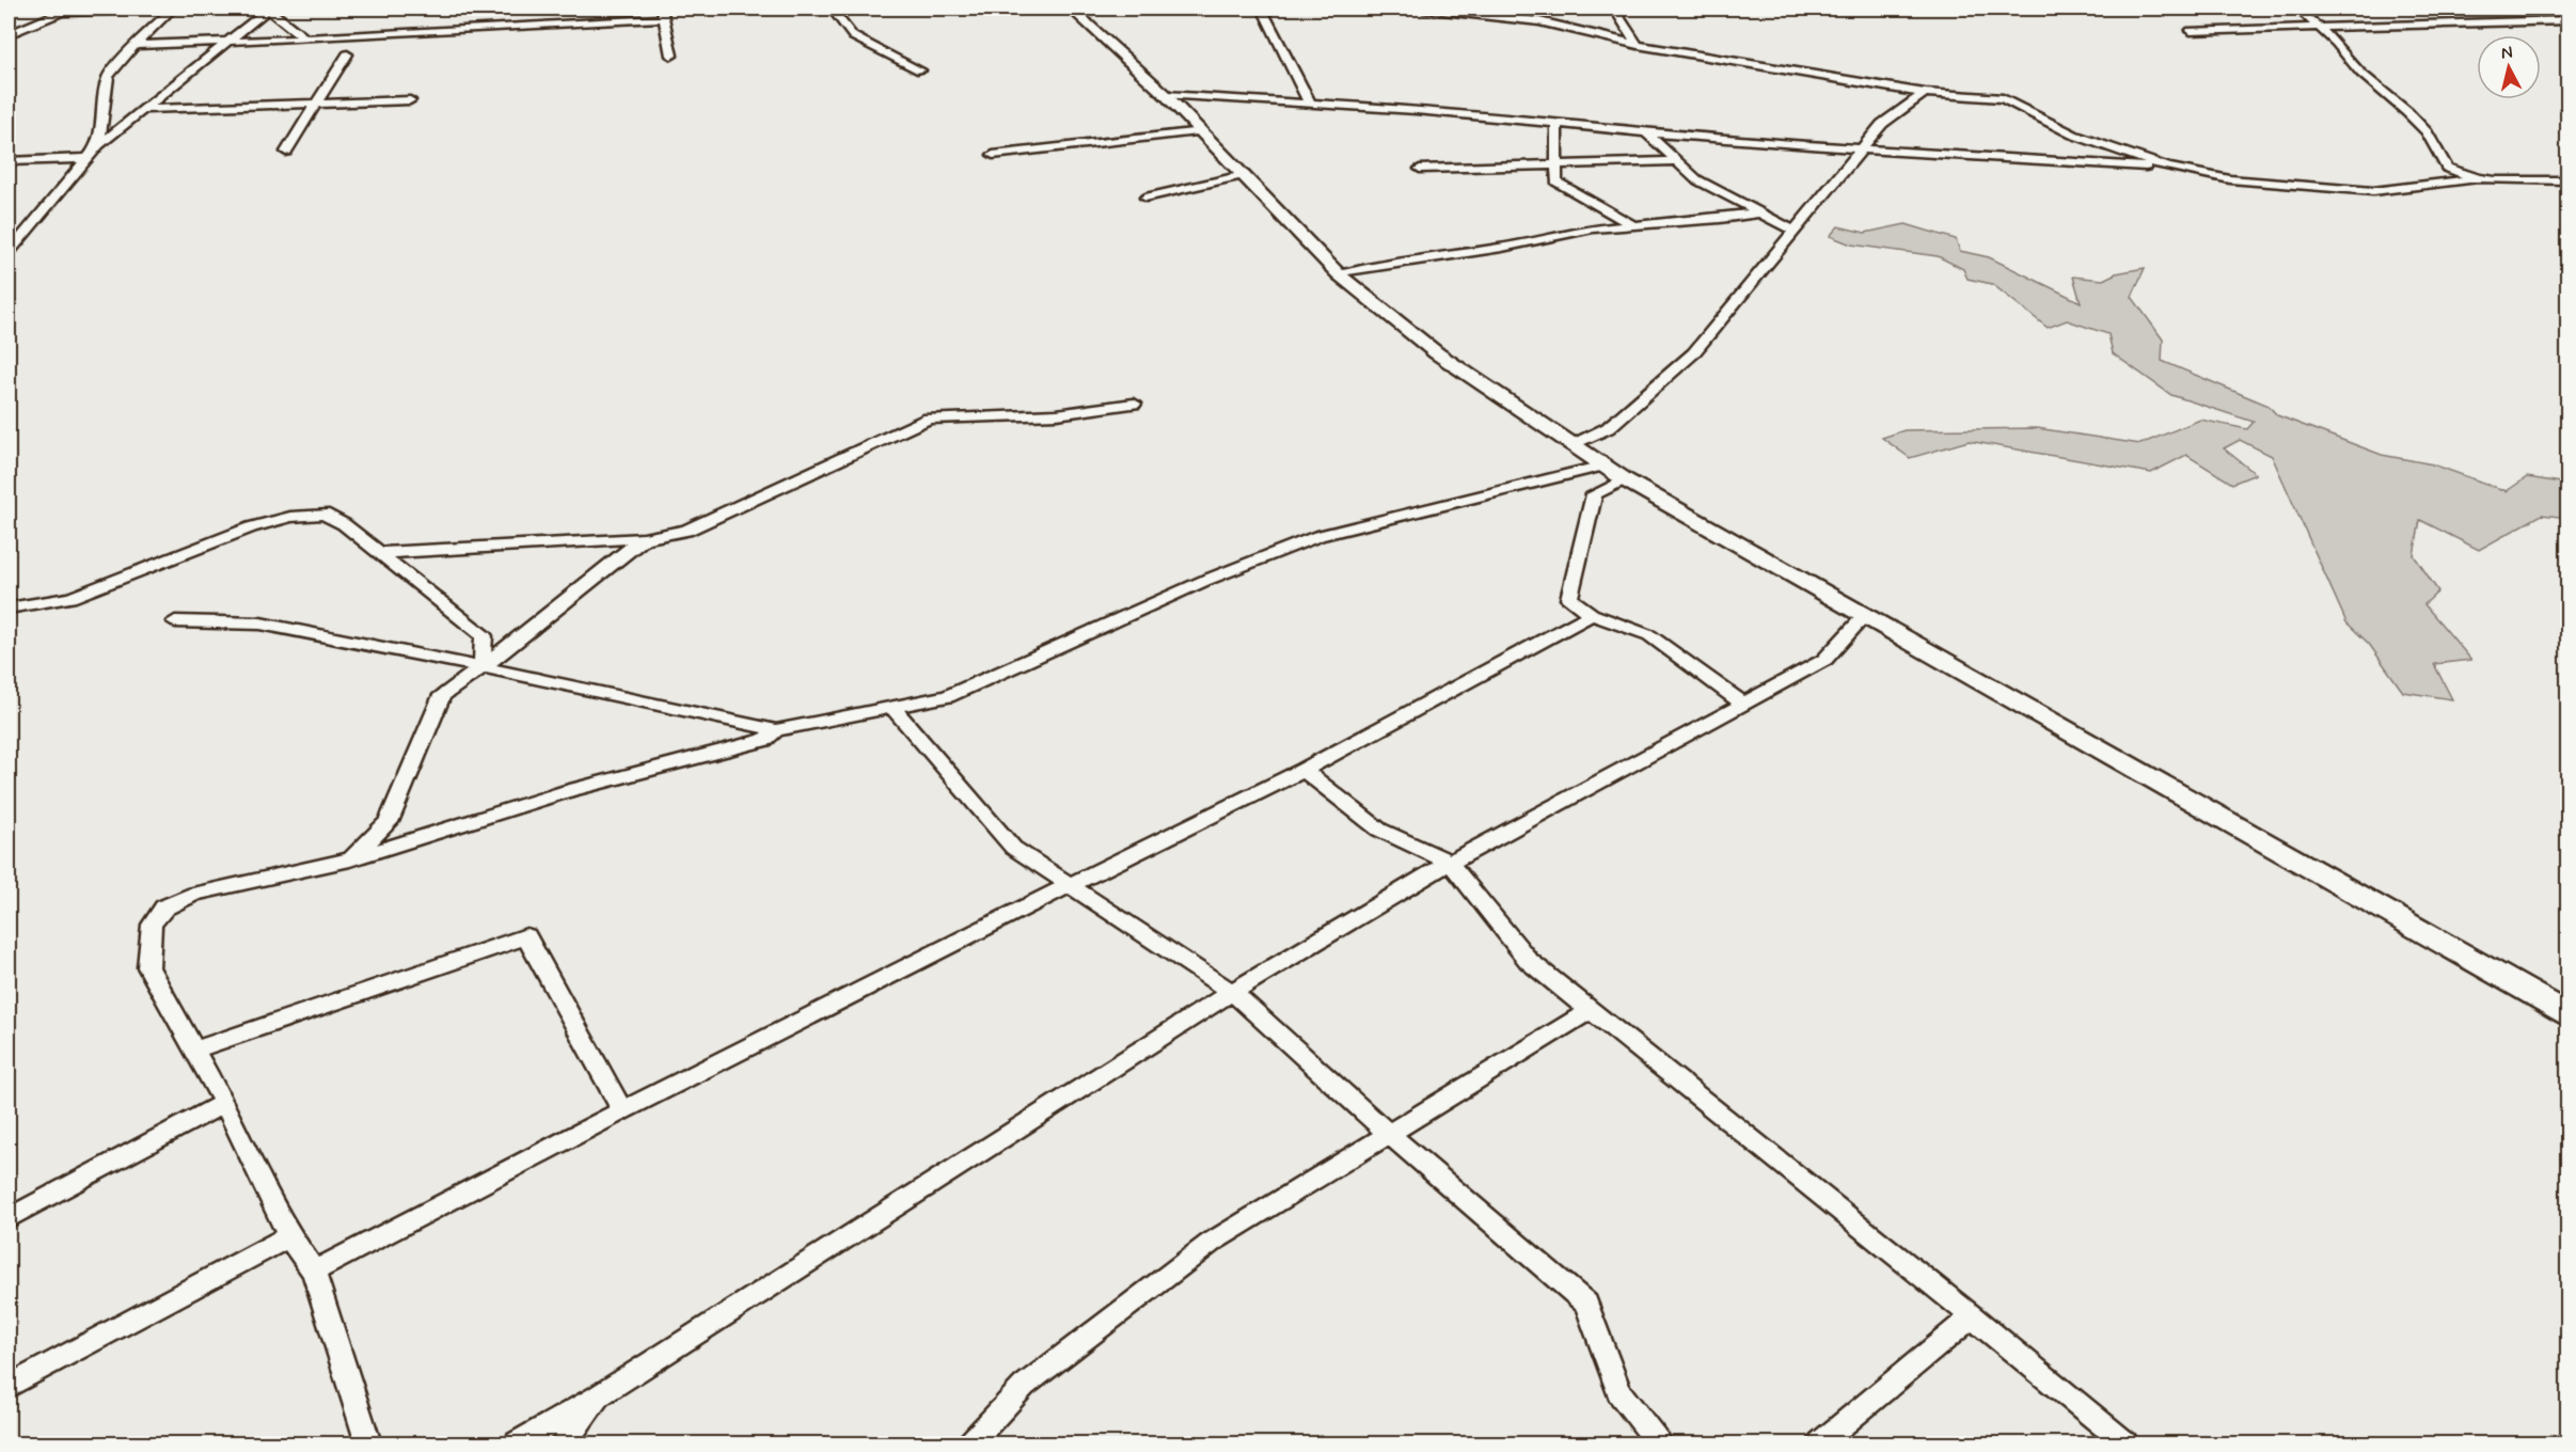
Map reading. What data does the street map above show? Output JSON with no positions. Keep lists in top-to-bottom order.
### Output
{
  "north": "top"
}
